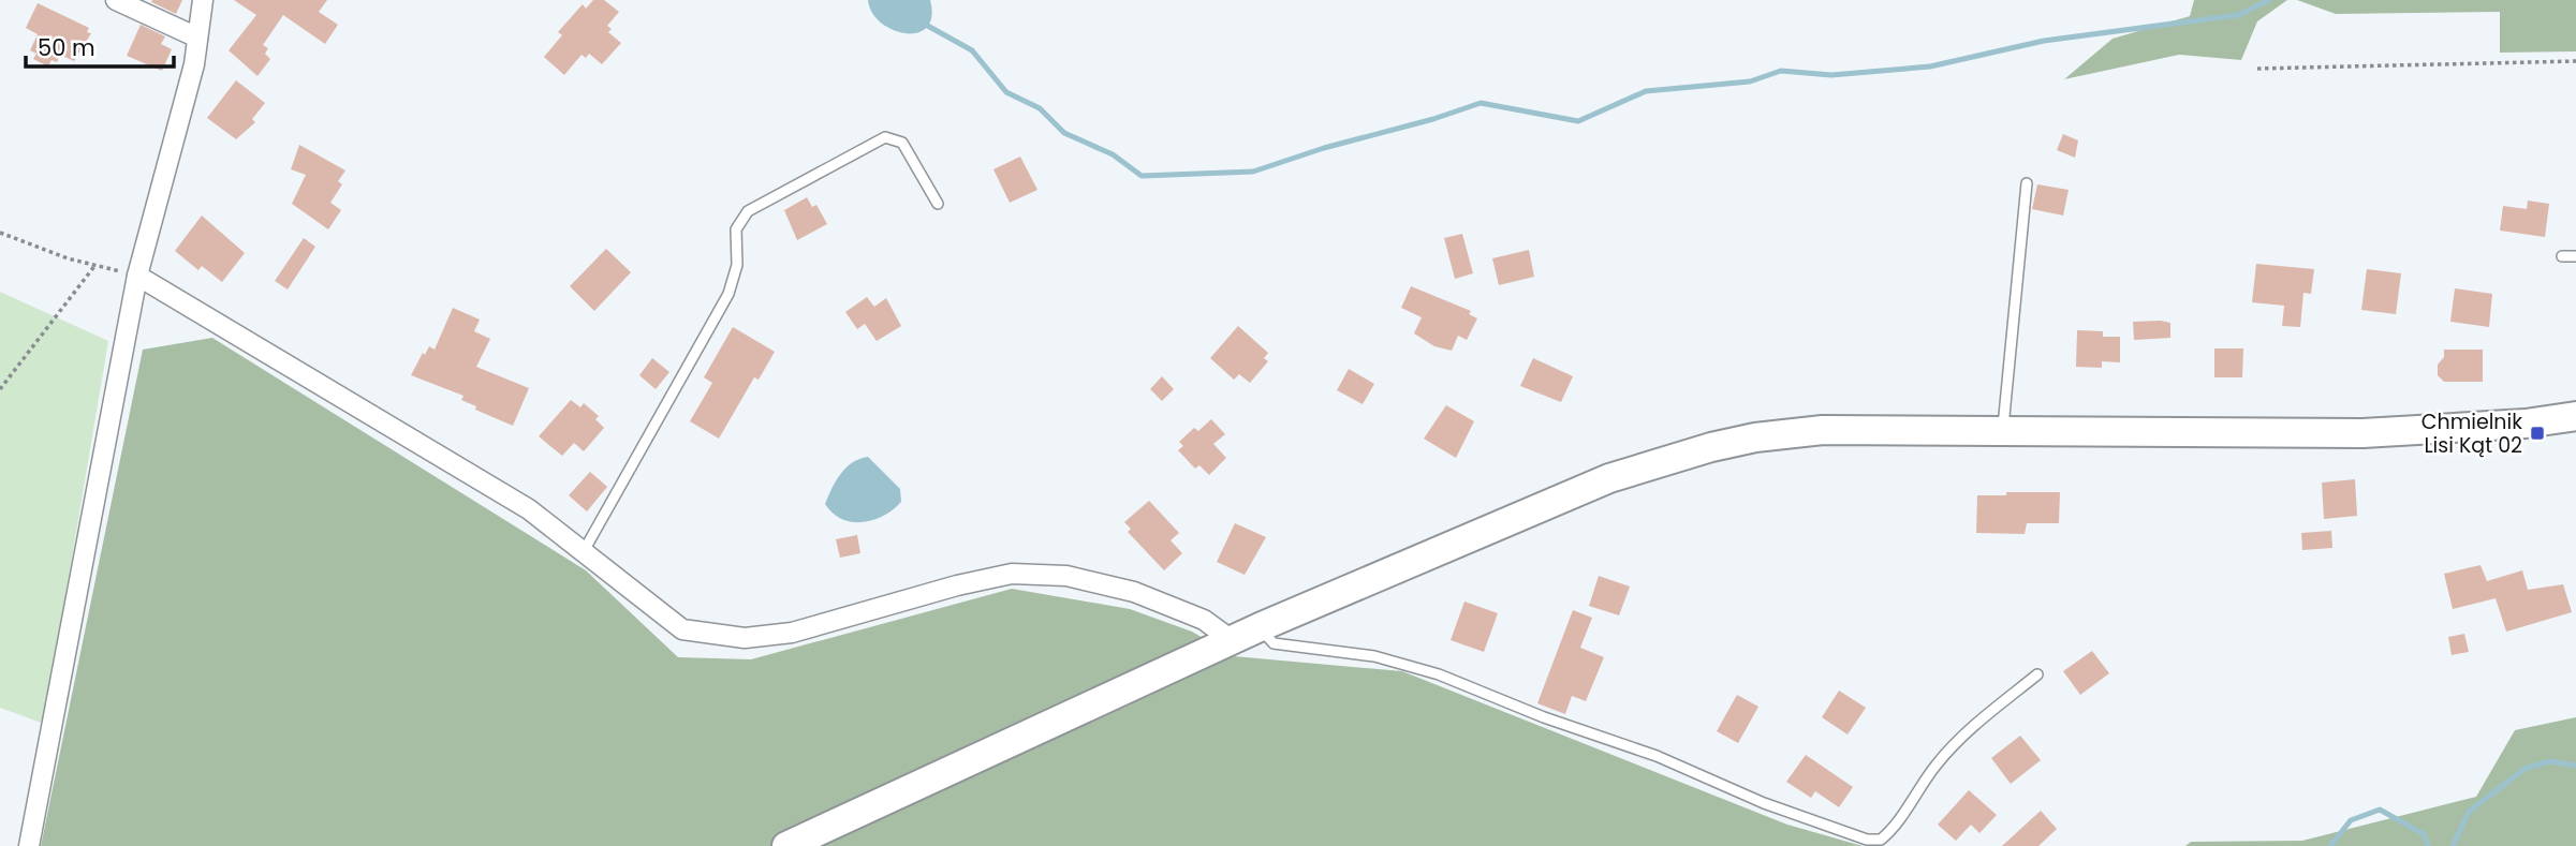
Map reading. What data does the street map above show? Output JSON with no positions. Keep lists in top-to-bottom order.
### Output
{
  "places": {
    "transit": ["Chmielnik Lisi Kąt 02"]
  },
  "scale_bar": "50 m"
}
